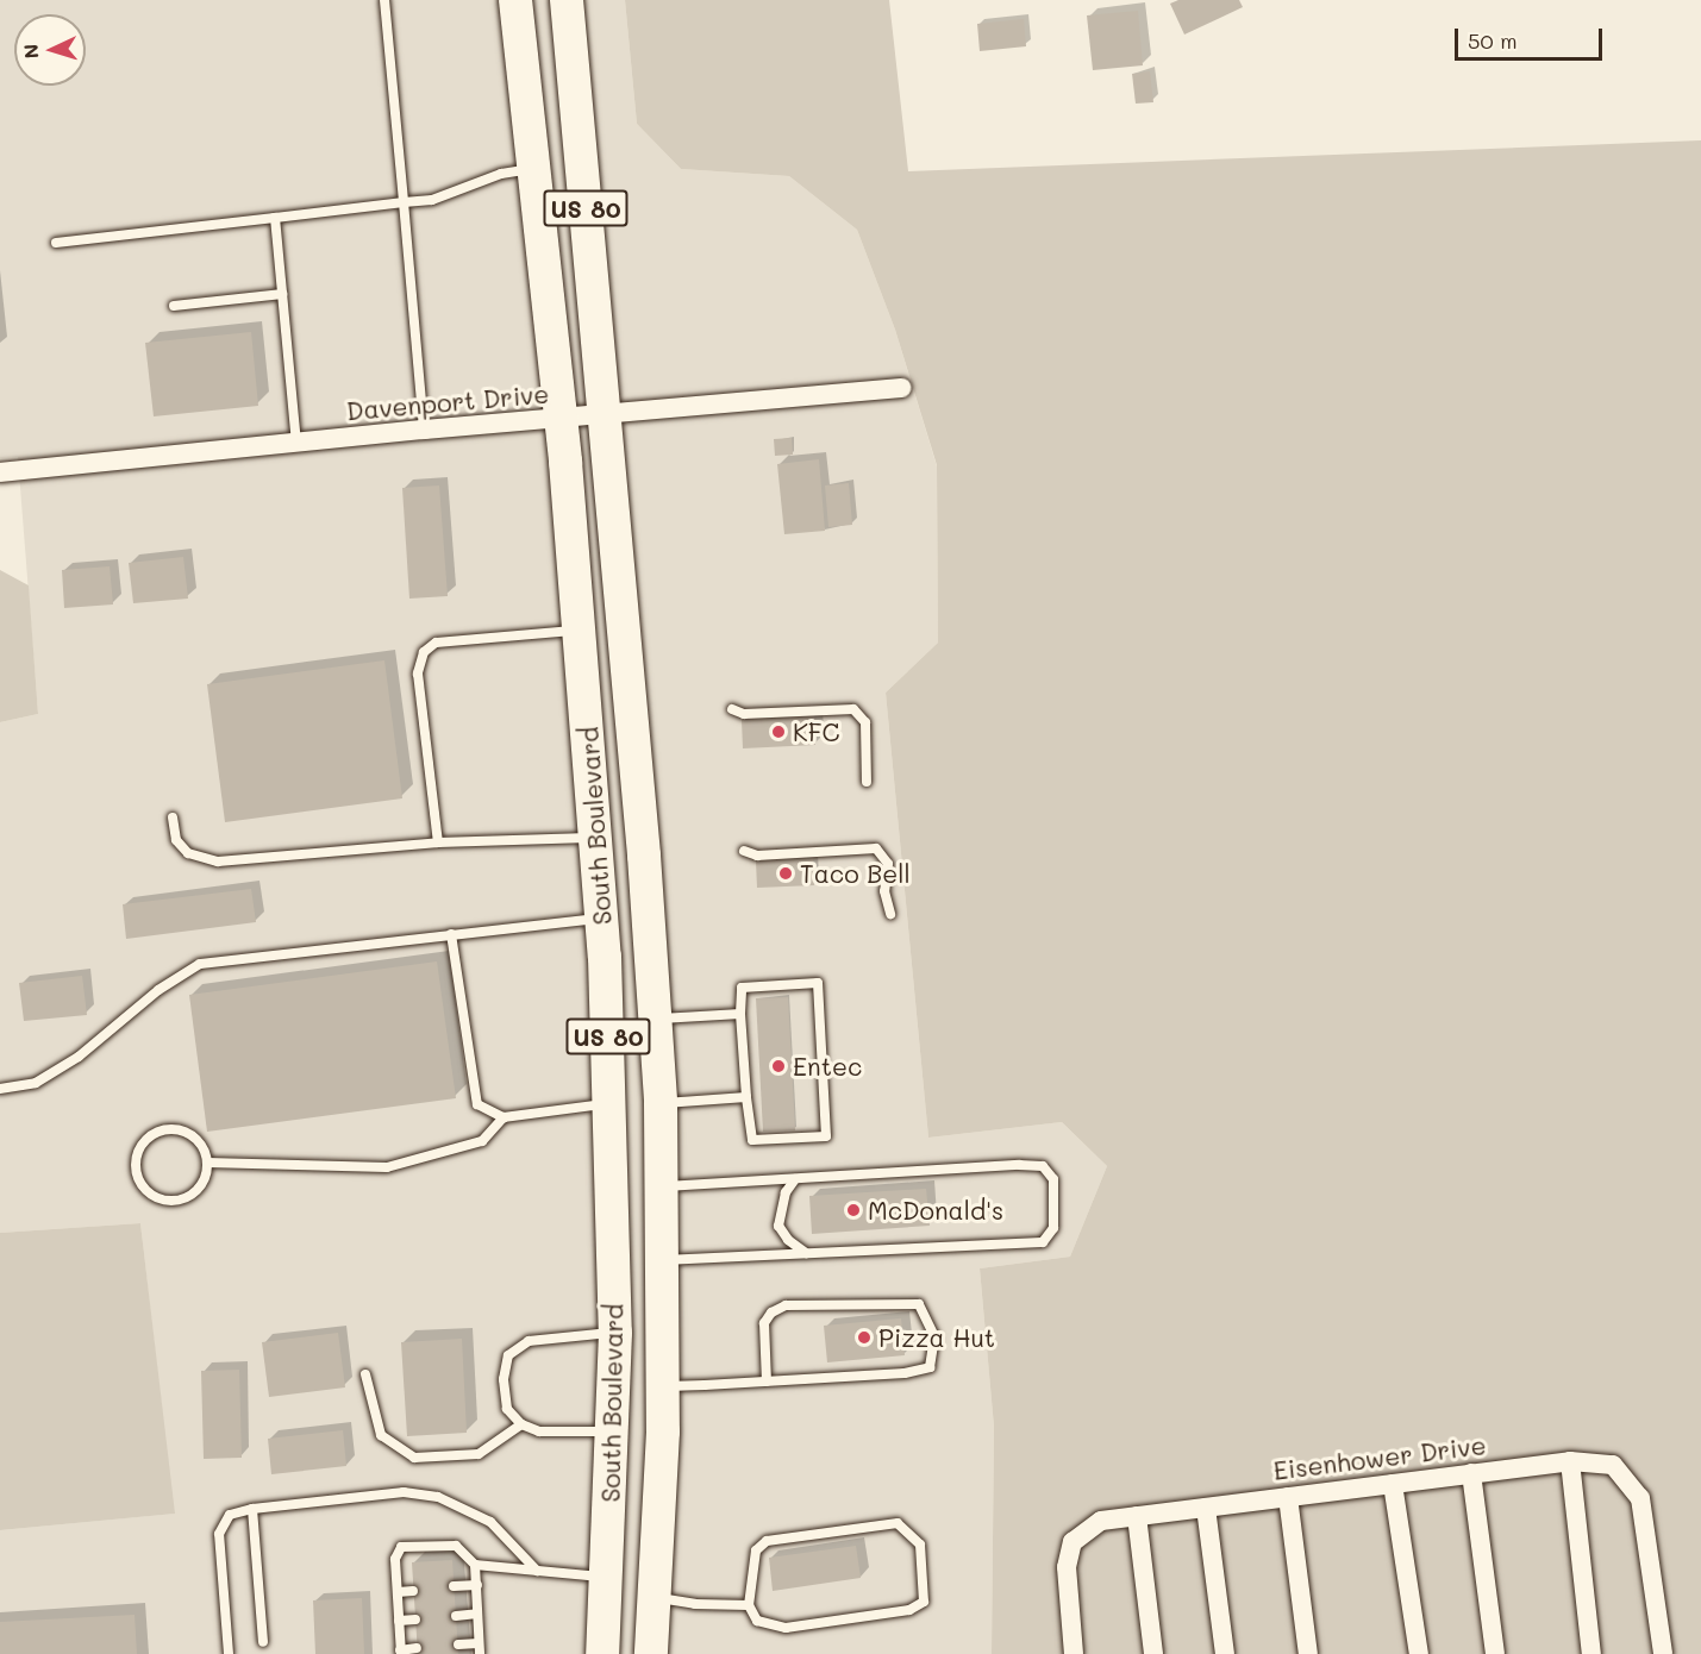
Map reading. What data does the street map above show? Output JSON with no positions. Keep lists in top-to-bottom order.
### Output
{
  "streets": {
    "highway": ["US 80", "South Boulevard"],
    "street": ["Davenport Drive", "Eisenhower Drive"]
  },
  "crossings": [
    ["Davenport Drive", "South Boulevard"]
  ],
  "places": [
    "KFC",
    "Taco Bell",
    "Entec",
    "McDonald's",
    "Pizza Hut"
  ],
  "scale_bar": "50 m",
  "north": "left"
}
